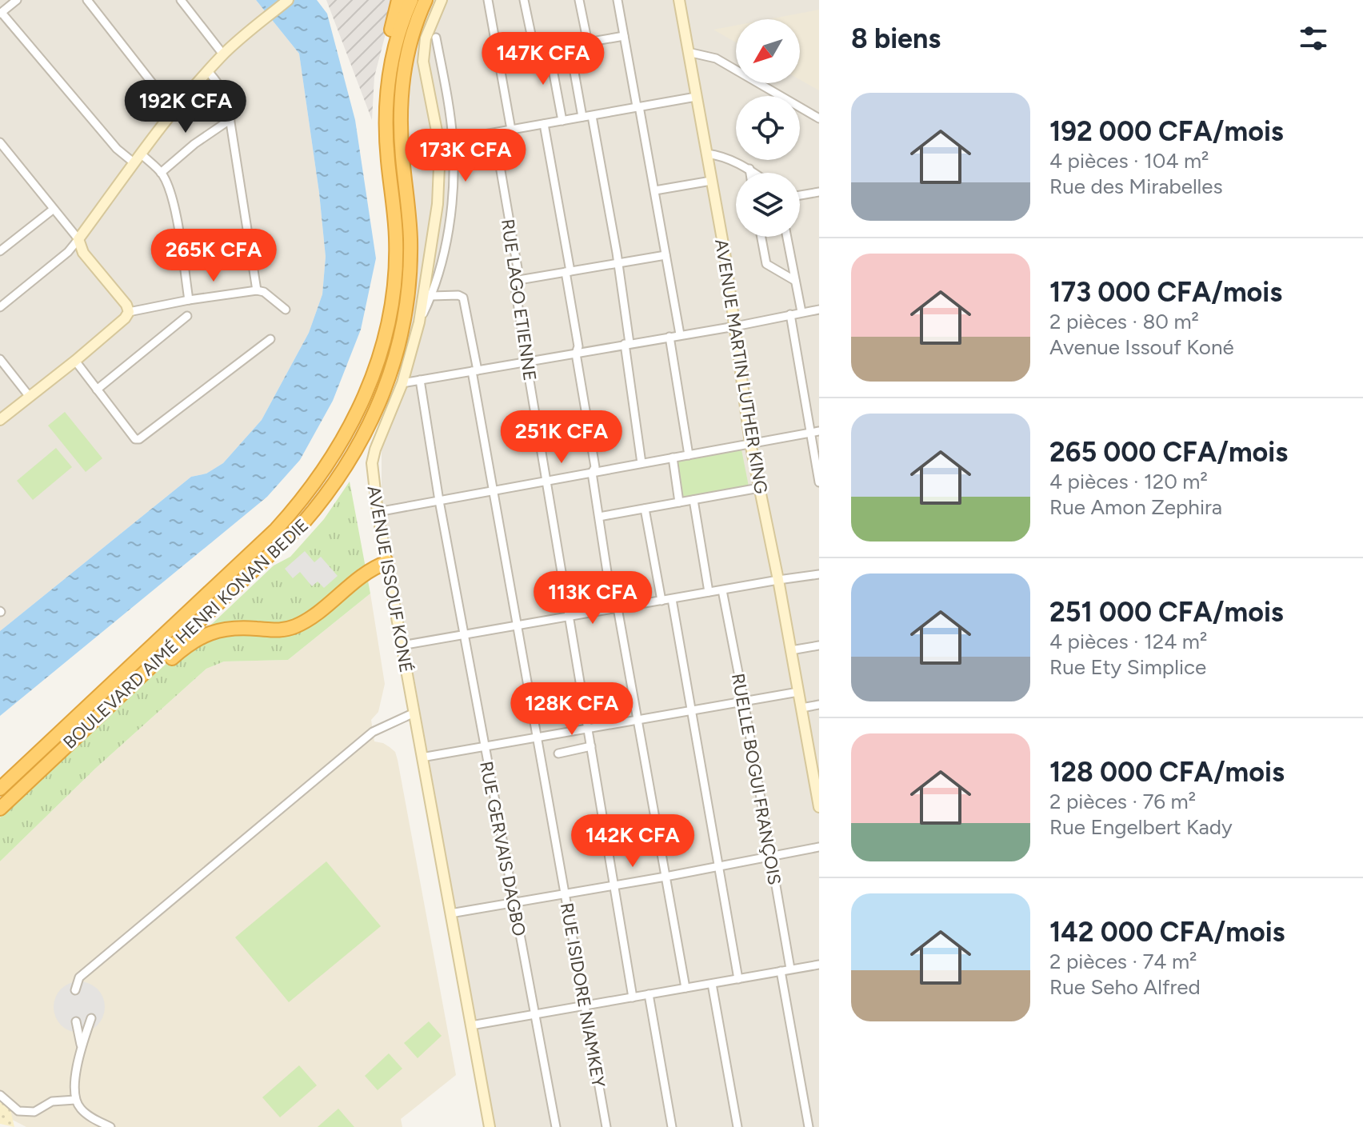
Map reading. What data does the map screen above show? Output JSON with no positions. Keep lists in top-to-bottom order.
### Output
{
  "streets": {
    "highway": ["BOULEVARD AIMÉ HENRI KONAN BEDIE"],
    "street": [
      "RUE LAGO ETIENNE",
      "AVENUE MARTIN LUTHER KING",
      "AVENUE ISSOUF KONÉ",
      "RUELLE BOGUI FRANÇOIS",
      "RUE GERVAIS DAGBO",
      "RUE ISIDORE NIAMKEY"
    ]
  },
  "north": "bottom left",
  "page": {
    "heading": "8 biens",
    "price": [
      "147K CFA",
      "192K CFA",
      "173K CFA",
      "265K CFA",
      "251K CFA",
      "113K CFA",
      "128K CFA",
      "142K CFA"
    ],
    "list": [
      {
        "name": "192 000 CFA/mois",
        "note": "4 pièces · 104 m² · Rue des Mirabelles"
      },
      {
        "name": "173 000 CFA/mois",
        "note": "2 pièces · 80 m² · Avenue Issouf Koné"
      },
      {
        "name": "265 000 CFA/mois",
        "note": "4 pièces · 120 m² · Rue Amon Zephira"
      },
      {
        "name": "251 000 CFA/mois",
        "note": "4 pièces · 124 m² · Rue Ety Simplice"
      },
      {
        "name": "128 000 CFA/mois",
        "note": "2 pièces · 76 m² · Rue Engelbert Kady"
      },
      {
        "name": "142 000 CFA/mois",
        "note": "2 pièces · 74 m² · Rue Seho Alfred"
      }
    ]
  }
}
